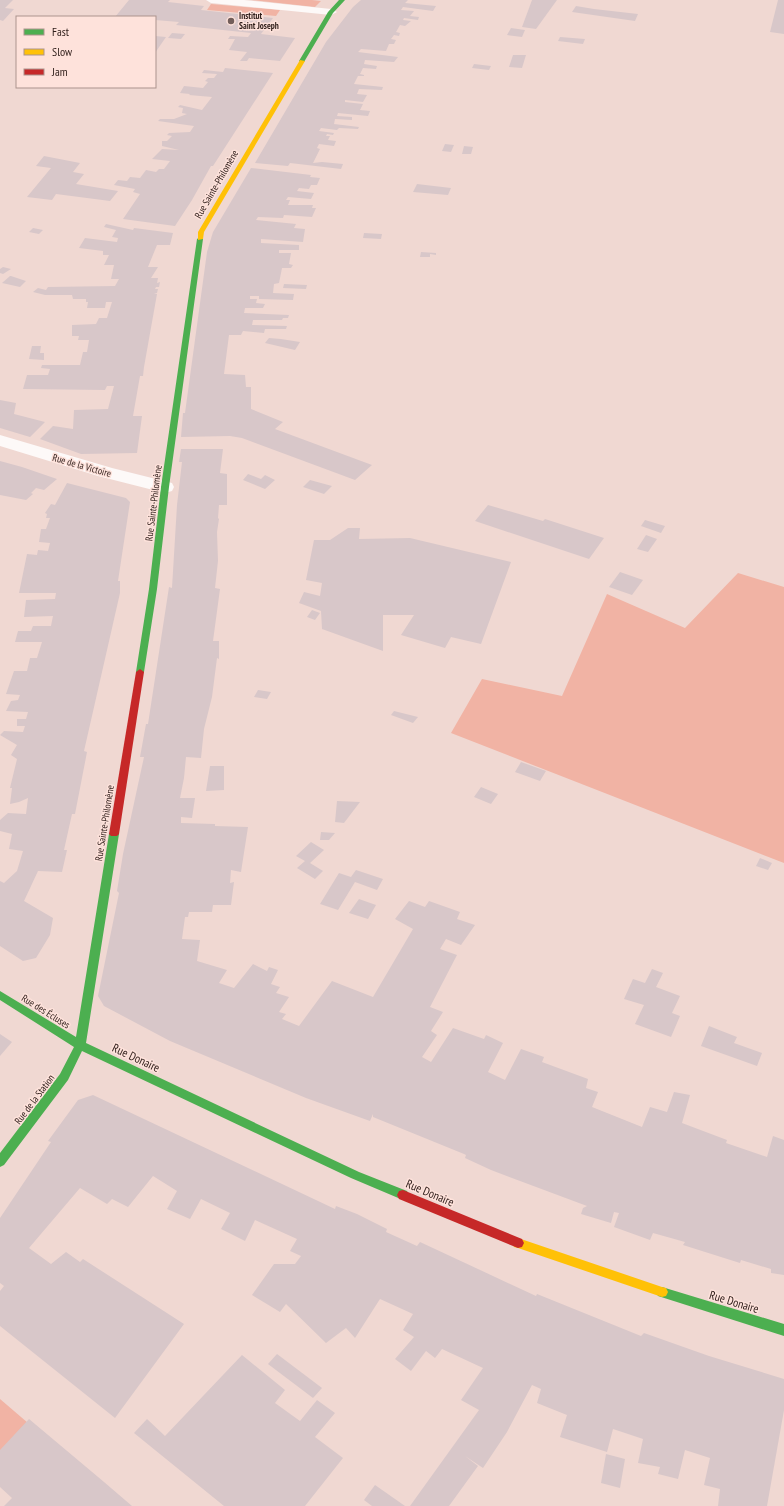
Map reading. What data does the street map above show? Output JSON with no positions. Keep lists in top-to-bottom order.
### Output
{
  "streets": {
    "street": [
      "Rue Sainte-Philomène",
      "Rue de la Victoire",
      "Rue des Écluses",
      "Rue Donaire",
      "Rue de la Station"
    ]
  },
  "crossings": [
    ["Rue Sainte-Philomène", "Rue de la Victoire"],
    ["Rue Sainte-Philomène", "Rue des Écluses"],
    ["Rue Sainte-Philomène", "Rue Donaire"],
    ["Rue Sainte-Philomène", "Rue de la Station"],
    ["Rue des Écluses", "Rue Donaire"],
    ["Rue des Écluses", "Rue de la Station"],
    ["Rue Donaire", "Rue de la Station"]
  ],
  "places": ["Institut Saint Joseph"],
  "legend": ["Fast", "Slow", "Jam"]
}
